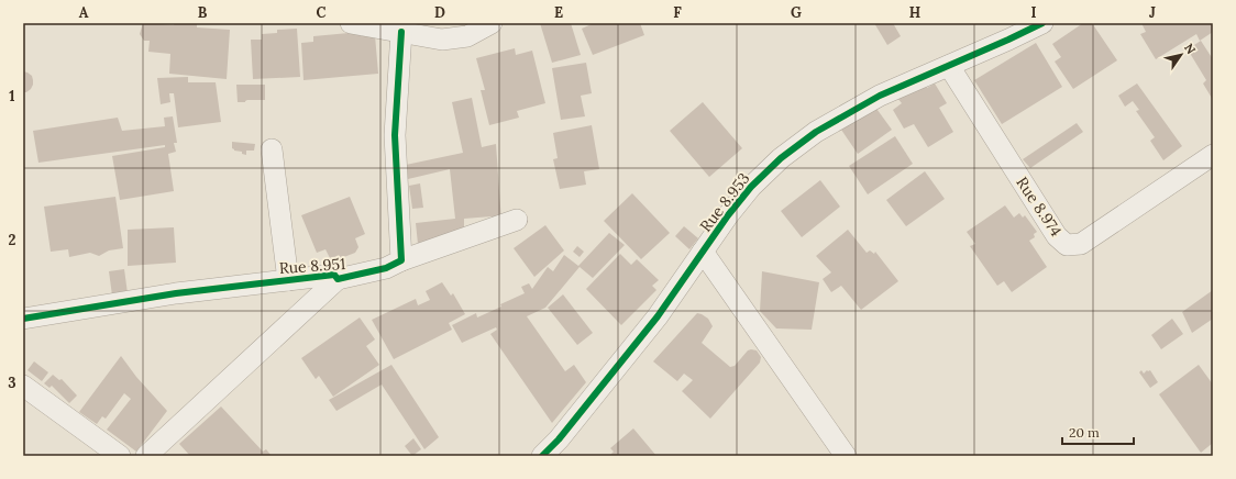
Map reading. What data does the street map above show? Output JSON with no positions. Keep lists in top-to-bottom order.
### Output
{
  "streets": {
    "street": ["Rue 8.953", "Rue 8.974", "Rue 8.951"]
  },
  "crossings": [
    ["Rue 8.953", "Rue 8.974"]
  ],
  "scale_bar": "20 m",
  "north": "top right",
  "grid": {
    "columns": [
      "A",
      "B",
      "C",
      "D",
      "E",
      "F",
      "G",
      "H",
      "I",
      "J"
    ],
    "rows": ["1", "2", "3"]
  }
}
